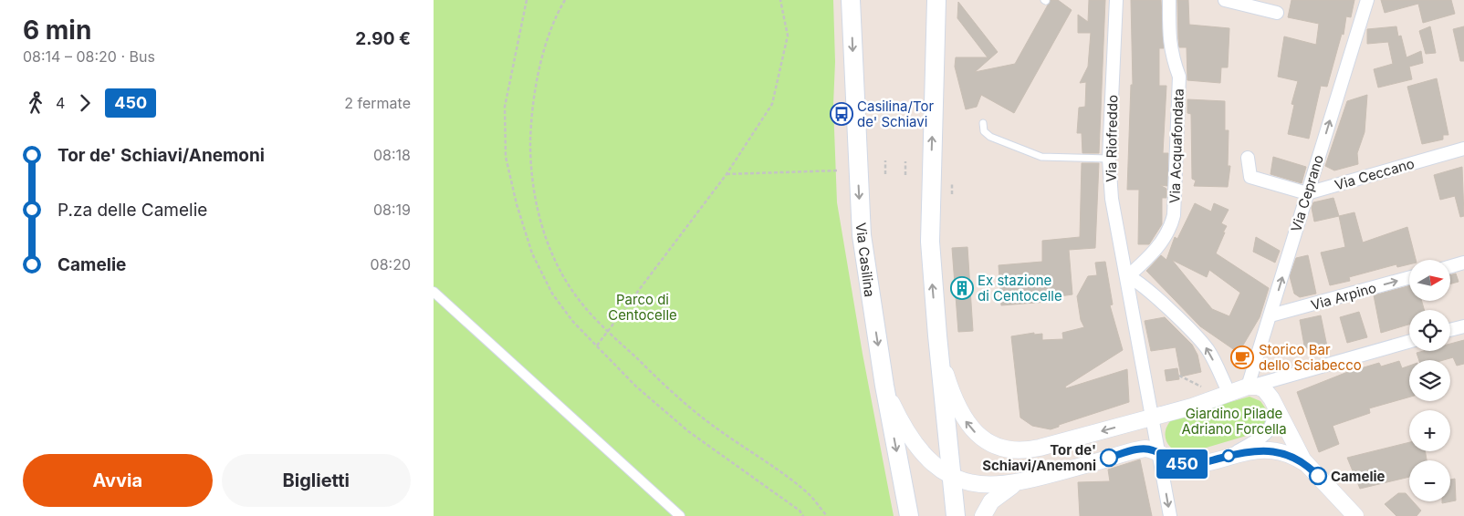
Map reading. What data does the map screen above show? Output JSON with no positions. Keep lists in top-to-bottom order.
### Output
{
  "streets": {
    "main road": ["Via Casilina"],
    "street": [
      "Via Riofreddo",
      "Via Acquafondata",
      "Via Ceccano",
      "Via Ceprano",
      "Via Arpino"
    ]
  },
  "crossings": [
    ["Via Riofreddo", "Via Acquafondata"],
    ["Via Ceccano", "Via Ceprano"],
    ["Via Ceprano", "Via Arpino"]
  ],
  "one_way": ["Via Ceprano"],
  "parks": ["Parco di Centocelle", "Giardino Pilade Adriano Forcella"],
  "places": {
    "bus stop": ["Casilina/Tor de' Schiavi"],
    "building": ["Ex stazione di Centocelle"],
    "cafe": ["Storico Bar dello Sciabecco"],
    "other": ["Tor de' Schiavi/Anemoni", "Camelie"]
  },
  "lines": ["bus line 450"],
  "north": "right",
  "page": {
    "heading": ["6 min", "08:14 – 08:20 · Bus", "2.90 €"],
    "on_map": "450",
    "legs": ["4", "450", "2 fermate"],
    "list": [
      {
        "name": "Tor de' Schiavi/Anemoni",
        "value": "08:18"
      },
      {
        "name": "P.za delle Camelie",
        "value": "08:19"
      },
      {
        "name": "Camelie",
        "value": "08:20"
      }
    ],
    "map_buttons": ["+", "−"],
    "buttons": ["Avvia", "Biglietti"]
  }
}
